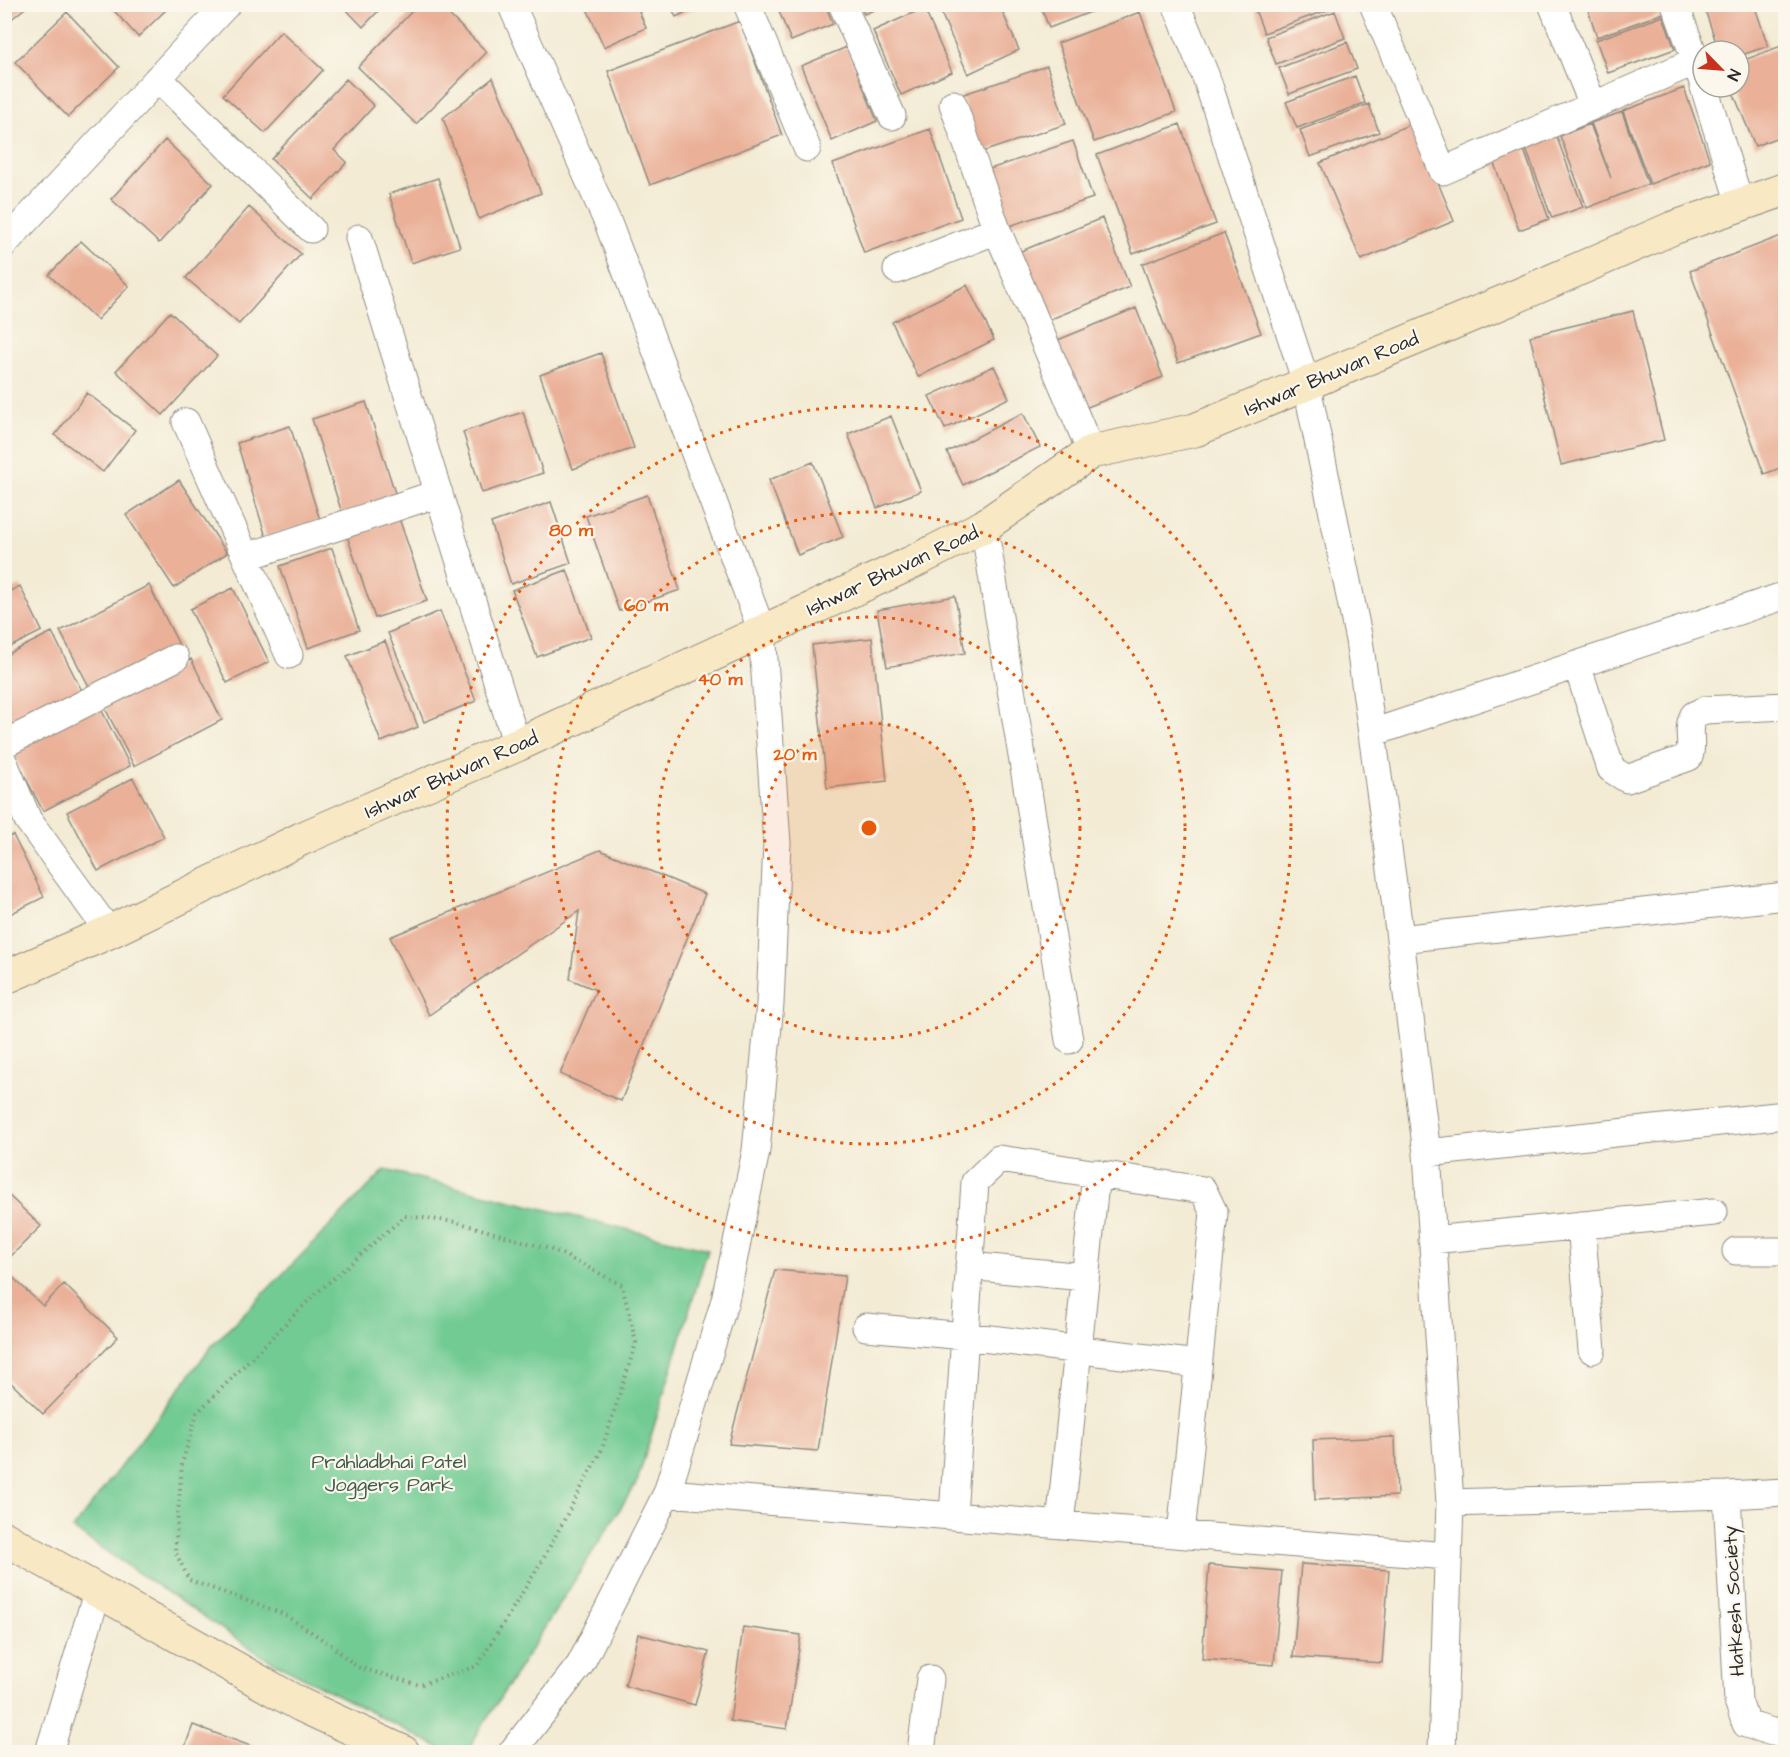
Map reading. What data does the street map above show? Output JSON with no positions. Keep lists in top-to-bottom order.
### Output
{
  "streets": {
    "street": ["Ishwar Bhuvan Road", "Hatkesh Society"]
  },
  "parks": ["Prahladbhai Patel Joggers Park"],
  "north": "bottom right",
  "rings": [
    "80 m",
    "60 m",
    "40 m",
    "20 m"
  ]
}
